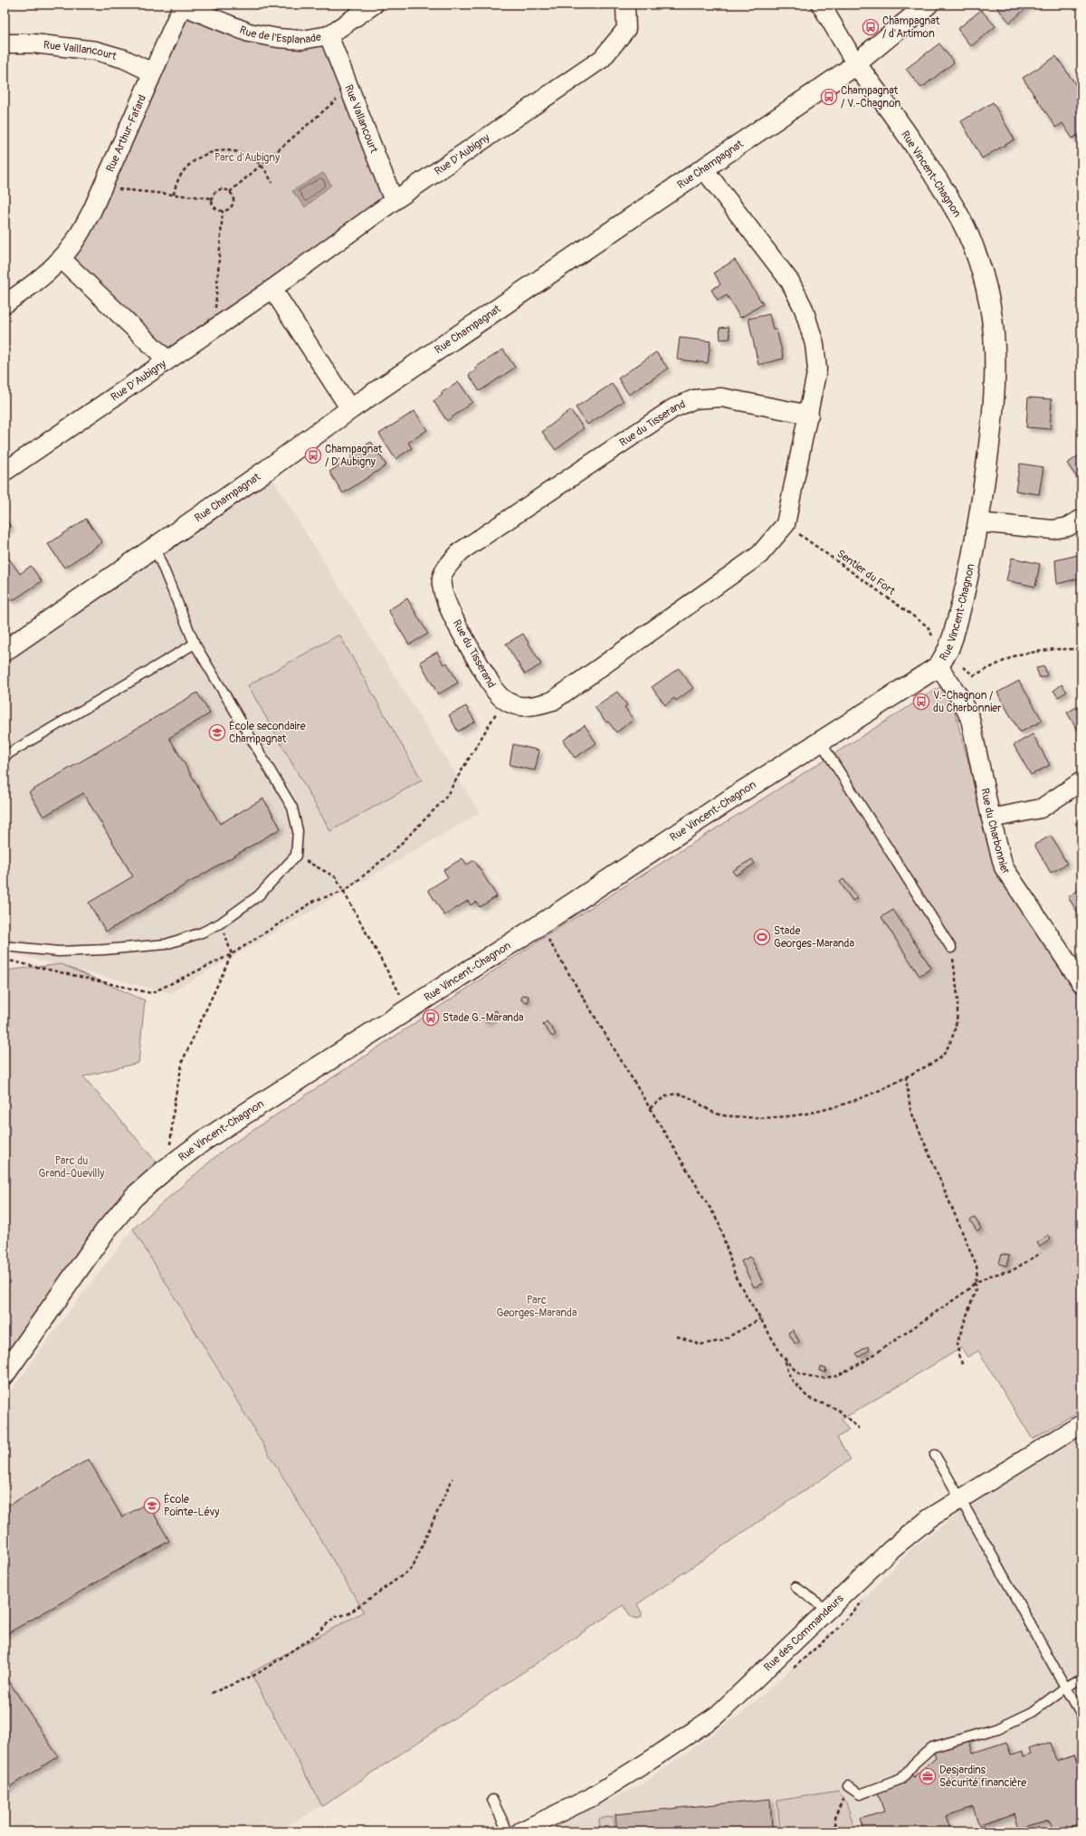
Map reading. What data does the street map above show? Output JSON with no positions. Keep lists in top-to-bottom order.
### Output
{
  "streets": {
    "street": [
      "Rue de l'Esplanade",
      "Rue Vaillancourt",
      "Rue Vallancourt",
      "Rue Arthur-Fafard",
      "Rue D'Aubigny",
      "Rue Champagnat",
      "Rue Vincent-Chagnon",
      "Rue du Tisserand",
      "Rue du Charbonnier",
      "Rue des Commandeurs"
    ],
    "path": ["Sentier du Fort"]
  },
  "crossings": [
    ["Rue de l'Esplanade", "Rue Vallancourt"],
    ["Rue de l'Esplanade", "Rue Arthur-Fafard"],
    ["Rue Vaillancourt", "Rue Arthur-Fafard"],
    ["Rue Vallancourt", "Rue D'Aubigny"],
    ["Rue Champagnat", "Rue Vincent-Chagnon"],
    ["Rue Vincent-Chagnon", "Rue du Charbonnier"]
  ],
  "parks": ["Parc d'Aubigny", "Parc du Grand-Quevilly", "Parc Georges-Maranda"],
  "places": {
    "bus stop": [
      "Champagnat / d'Artimon",
      "Champagnat / V.-Chagnon",
      "Champagnat / D'Aubigny",
      "V.-Chagnon / du Charbonnier",
      "Stade G.-Maranda"
    ],
    "school or university": ["École secondaire Champagnat", "École Pointe-Lévy"],
    "sports": ["Stade Georges-Maranda"],
    "office": ["Desjardins Sécurité financière"]
  }
}
